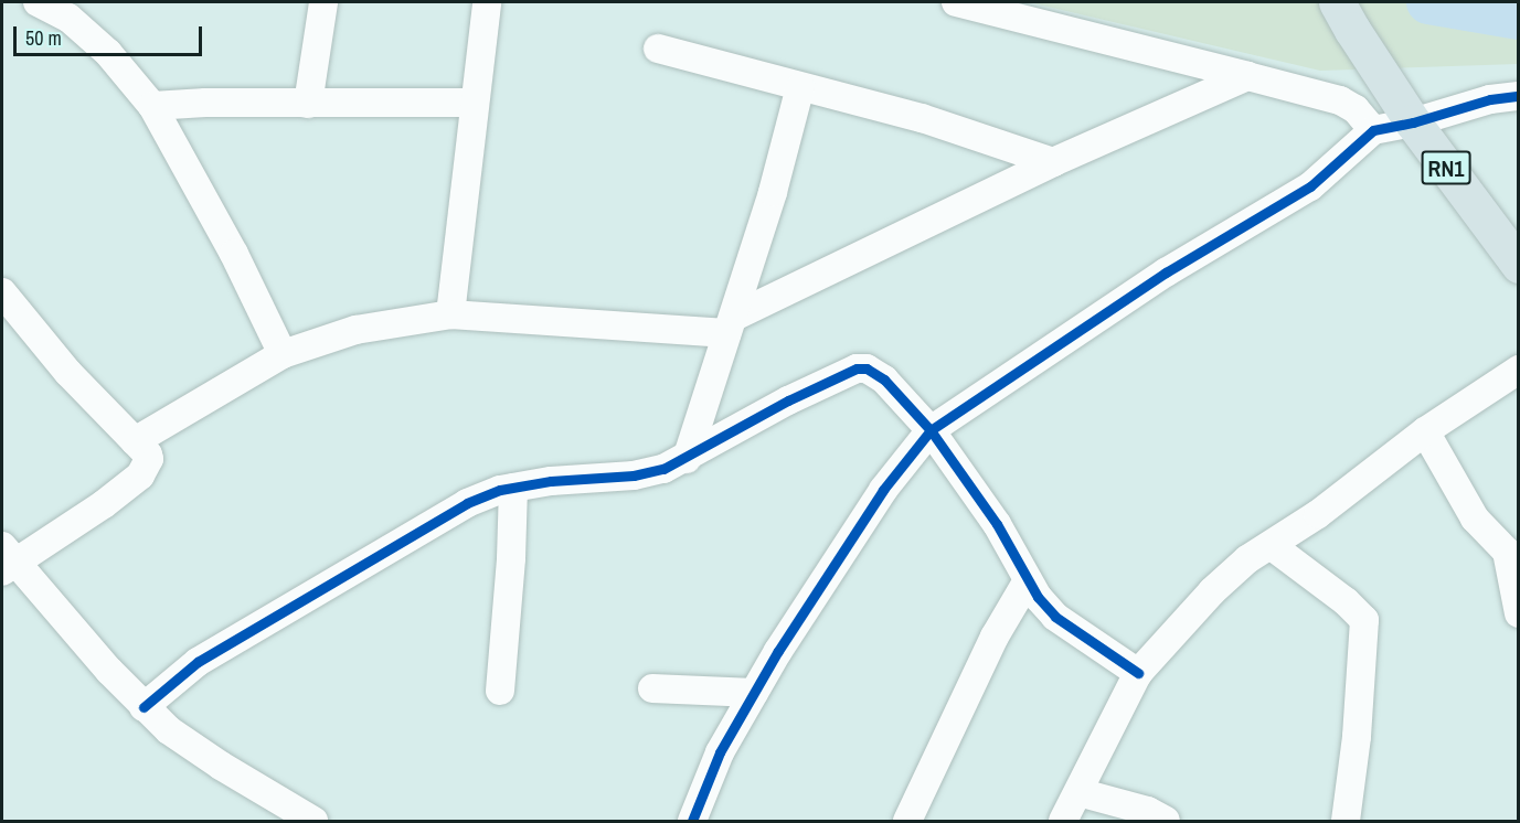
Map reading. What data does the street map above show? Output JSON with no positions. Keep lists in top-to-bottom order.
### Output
{
  "streets": {
    "main road": ["RN1"]
  },
  "scale_bar": "50 m"
}
